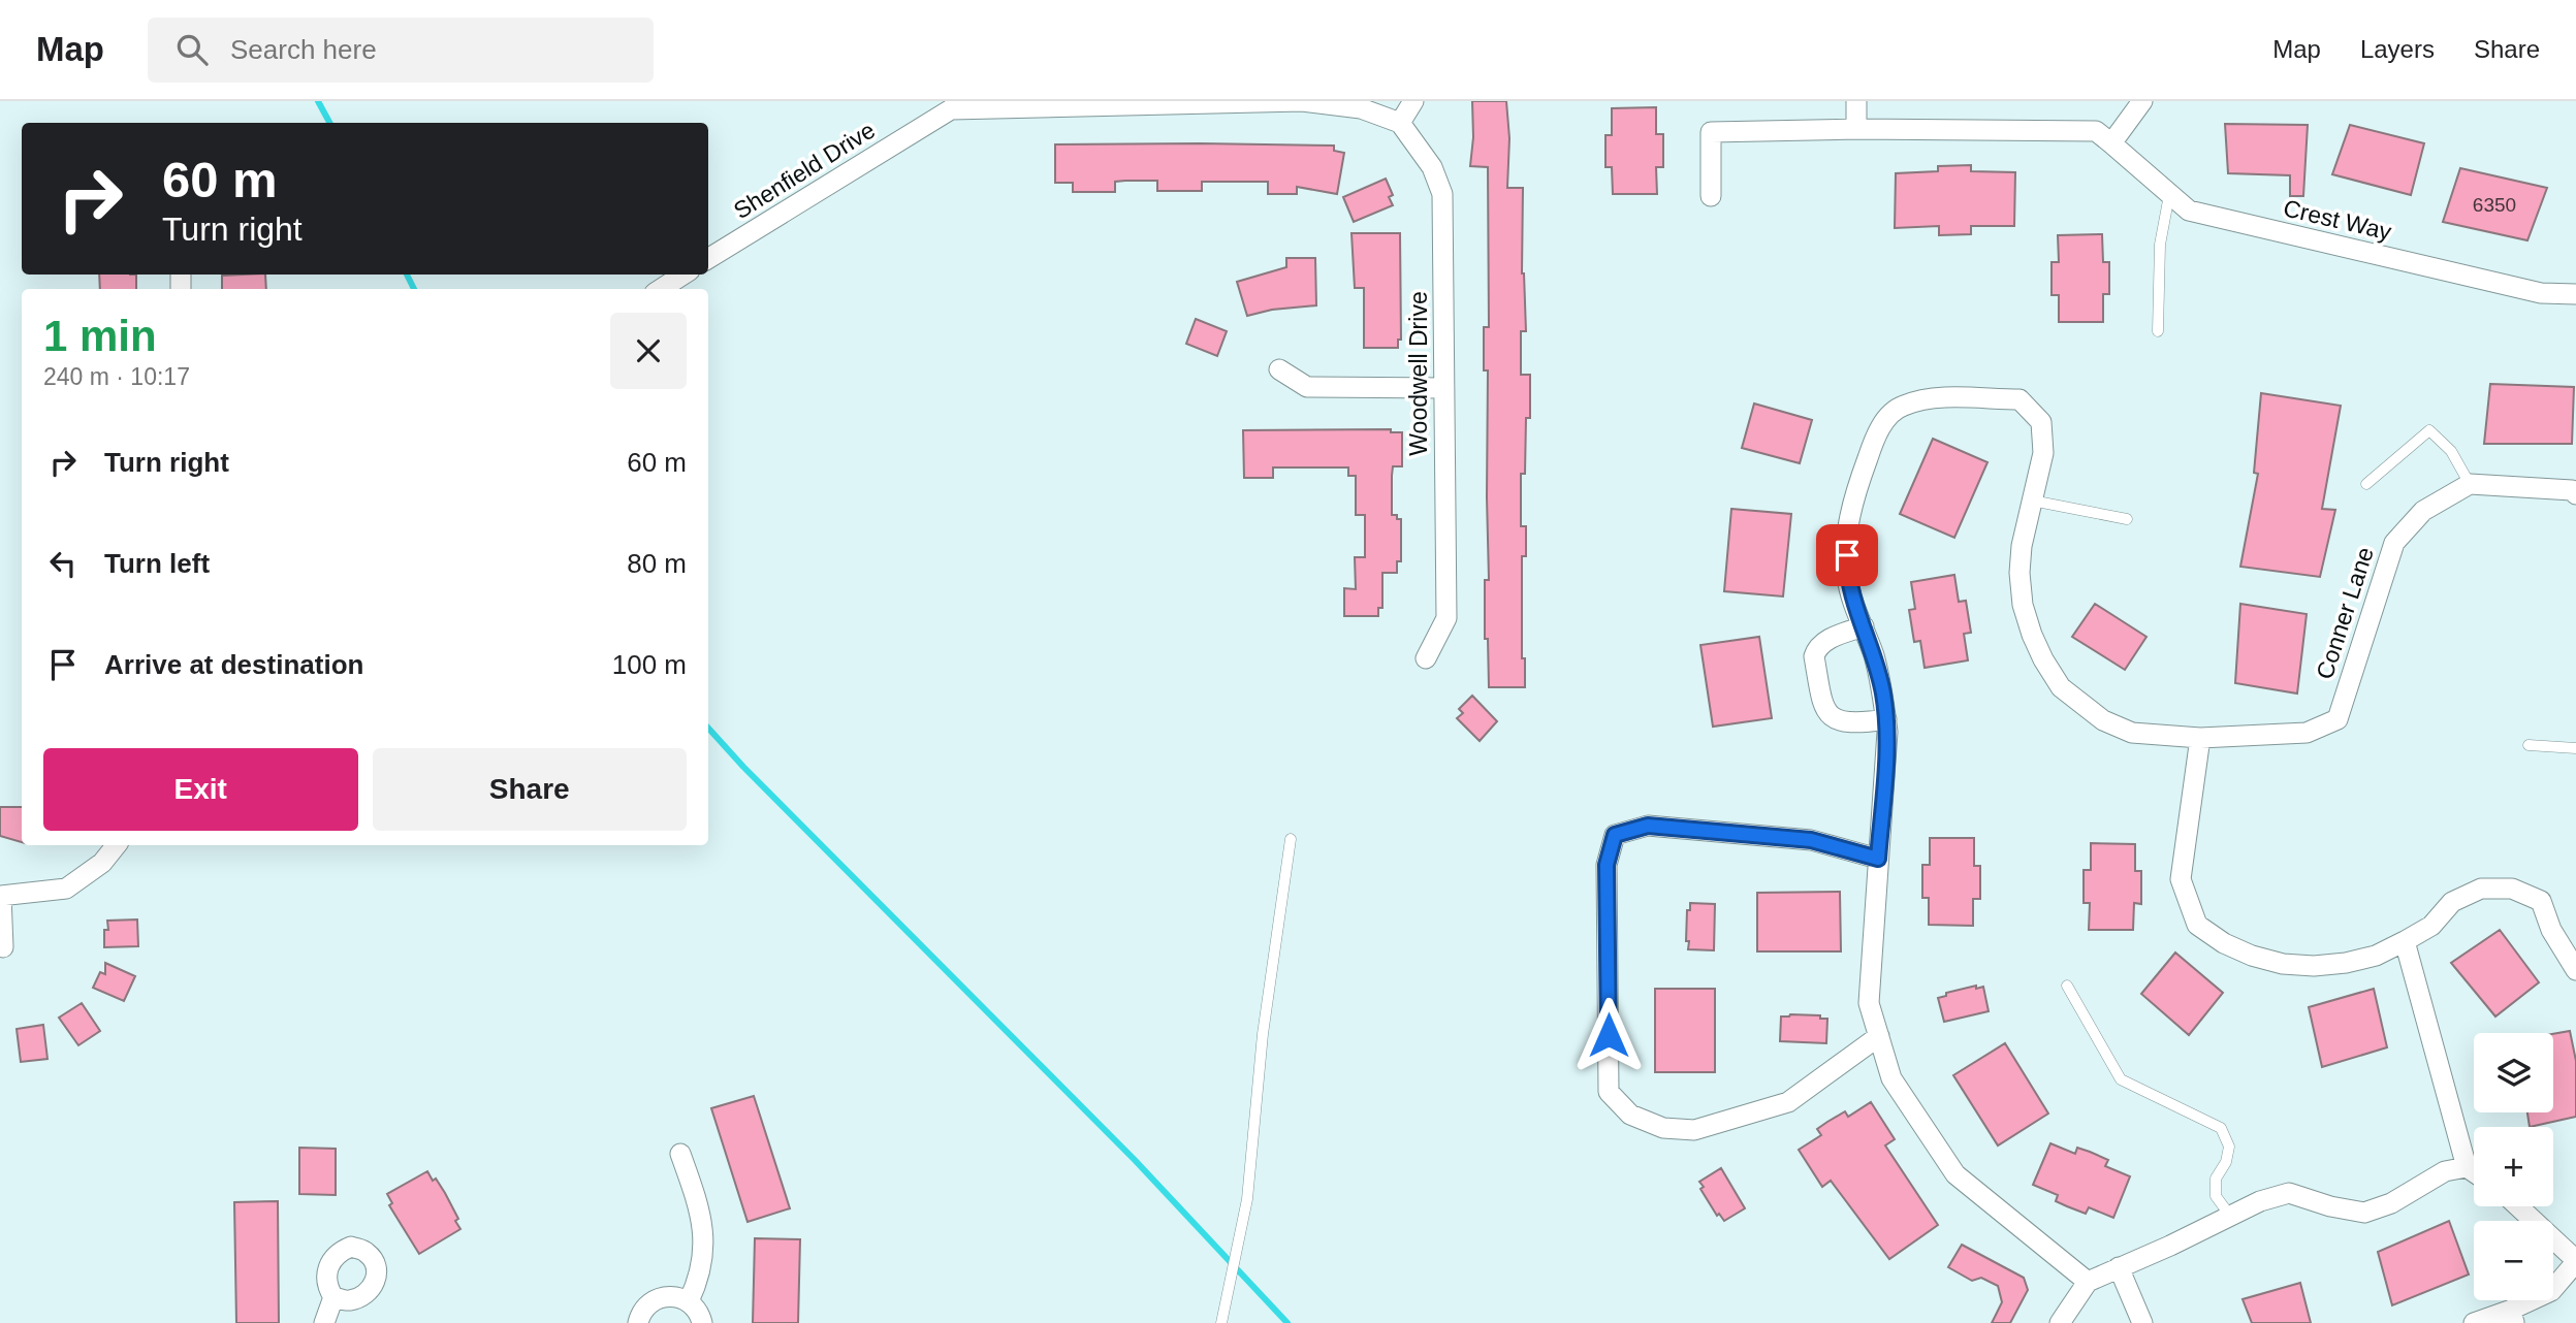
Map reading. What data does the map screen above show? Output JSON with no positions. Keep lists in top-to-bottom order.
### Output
{
  "streets": {
    "street": [
      "Shenfield Drive",
      "Crest Way",
      "Woodwell Drive",
      "Conner Lane"
    ]
  },
  "crossings": [
    ["Shenfield Drive", "Woodwell Drive"]
  ],
  "house_numbers": ["6350"],
  "page": {
    "header": "Map",
    "search": "Search here",
    "nav": ["Map", "Layers", "Share"],
    "turn": ["60 m", "Turn right"],
    "heading": ["1 min", "240 m · 10:17"],
    "list": [
      {
        "name": "Turn right",
        "value": "60 m"
      },
      {
        "name": "Turn left",
        "value": "80 m"
      },
      {
        "name": "Arrive at destination",
        "value": "100 m"
      }
    ],
    "buttons": ["Exit", "Share"],
    "map_buttons": ["+", "−"]
  }
}
